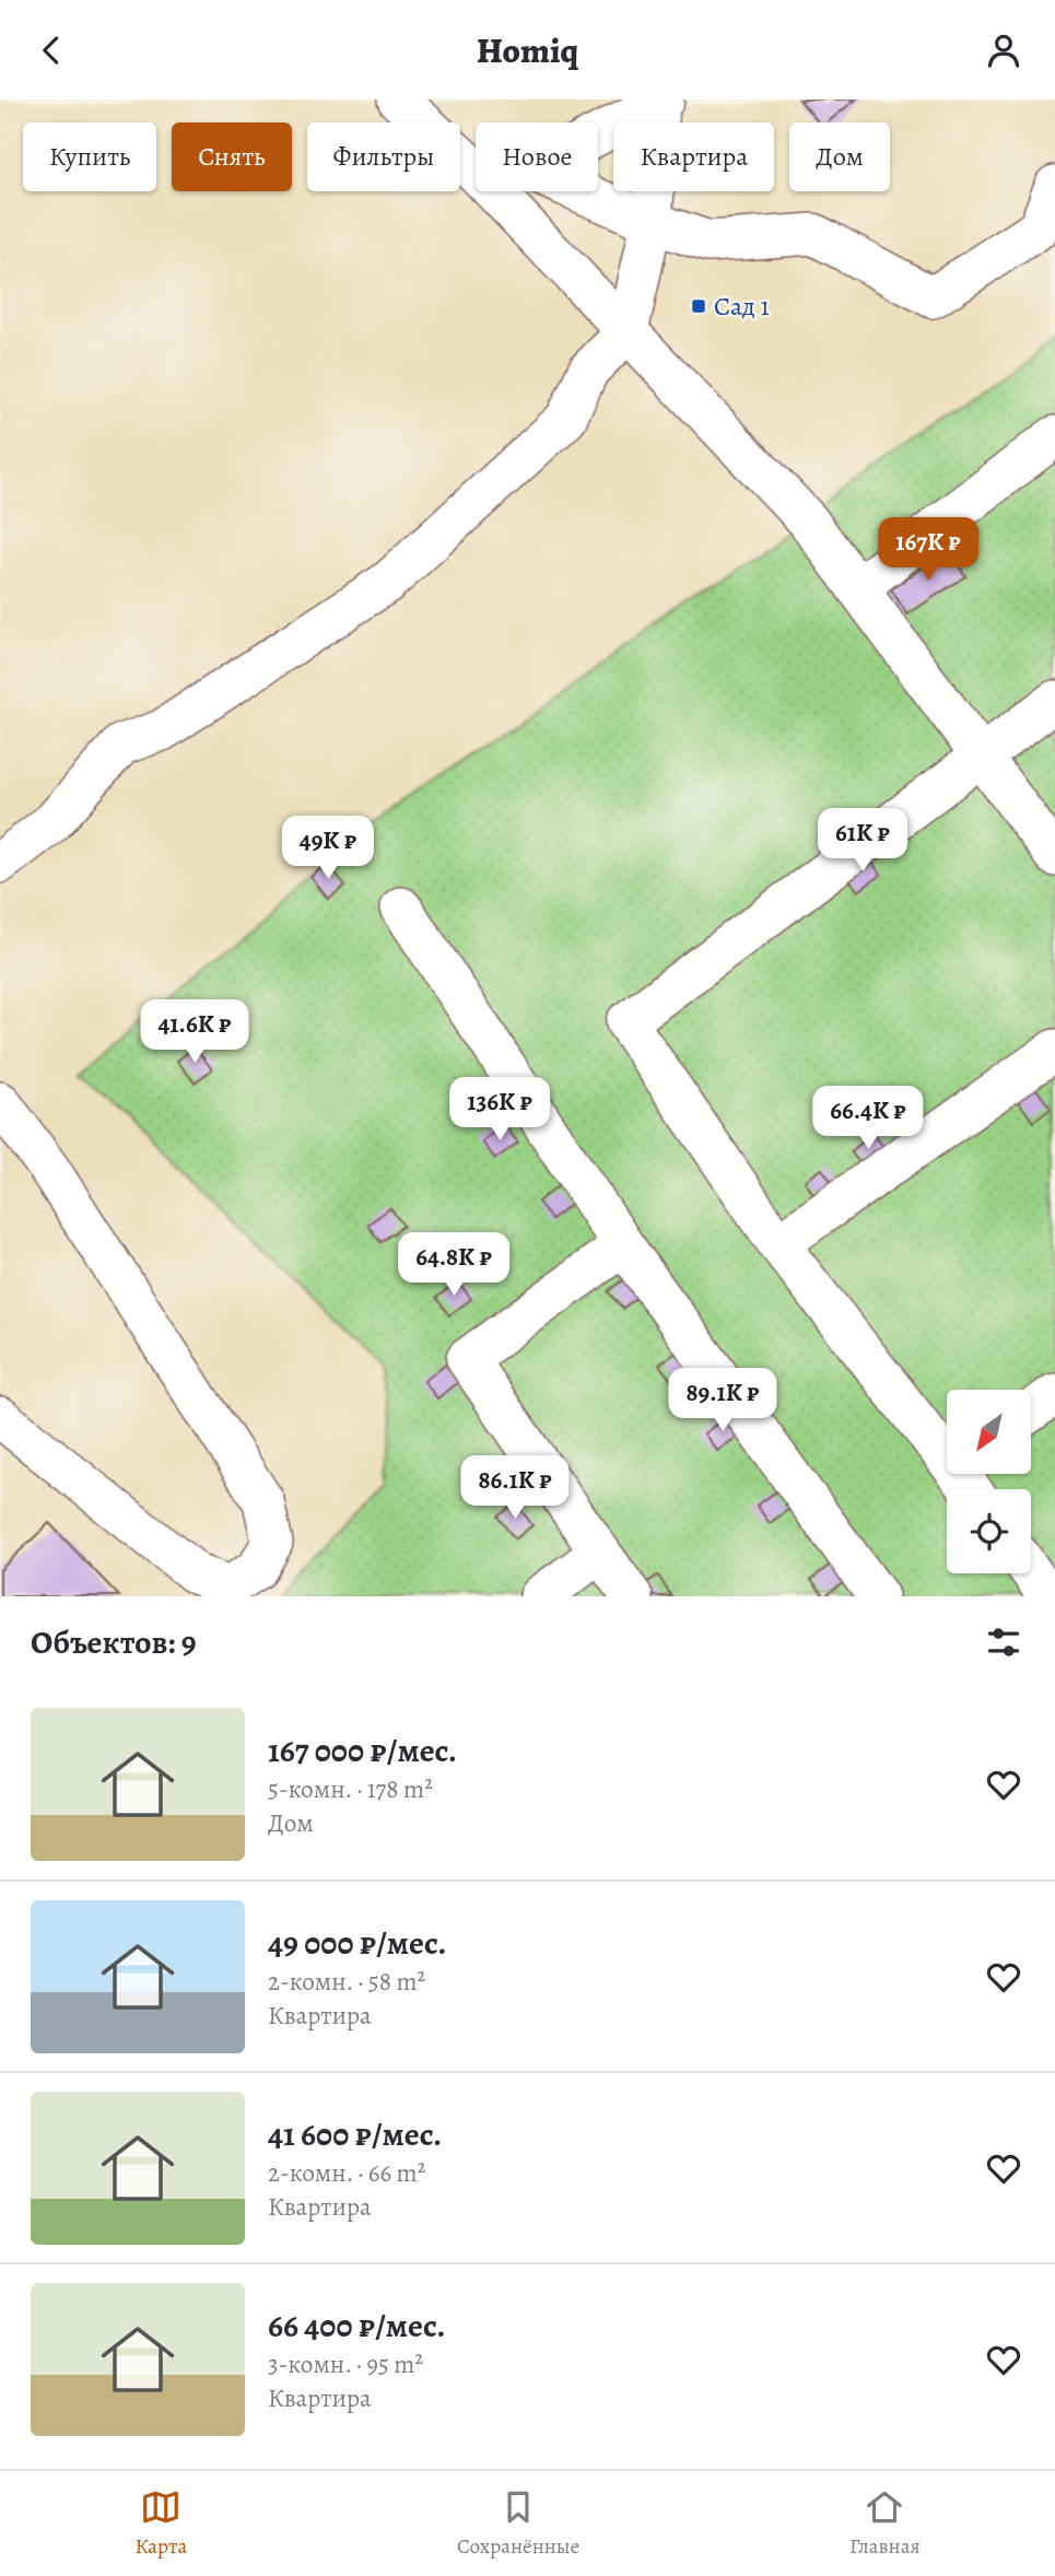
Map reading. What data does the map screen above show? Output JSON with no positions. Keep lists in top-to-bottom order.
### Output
{
  "places": {
    "transit": ["Сад 1"]
  },
  "north": "bottom left",
  "page": {
    "header": "Homiq",
    "chip": [
      "Купить",
      "Снять",
      "Фильтры",
      "Новое",
      "Квартира",
      "Дом"
    ],
    "price": [
      "167K ₽",
      "61K ₽",
      "49K ₽",
      "41.6K ₽",
      "136K ₽",
      "66.4K ₽",
      "64.8K ₽",
      "89.1K ₽",
      "86.1K ₽"
    ],
    "heading": "Объектов: 9",
    "list": [
      {
        "name": "167 000 ₽/мес.",
        "note": "5-комн. · 178 m² · Дом"
      },
      {
        "name": "49 000 ₽/мес.",
        "note": "2-комн. · 58 m² · Квартира"
      },
      {
        "name": "41 600 ₽/мес.",
        "note": "2-комн. · 66 m² · Квартира"
      },
      {
        "name": "66 400 ₽/мес.",
        "note": "3-комн. · 95 m² · Квартира"
      }
    ],
    "tabs": ["Карта", "Сохранённые", "Главная"]
  }
}
